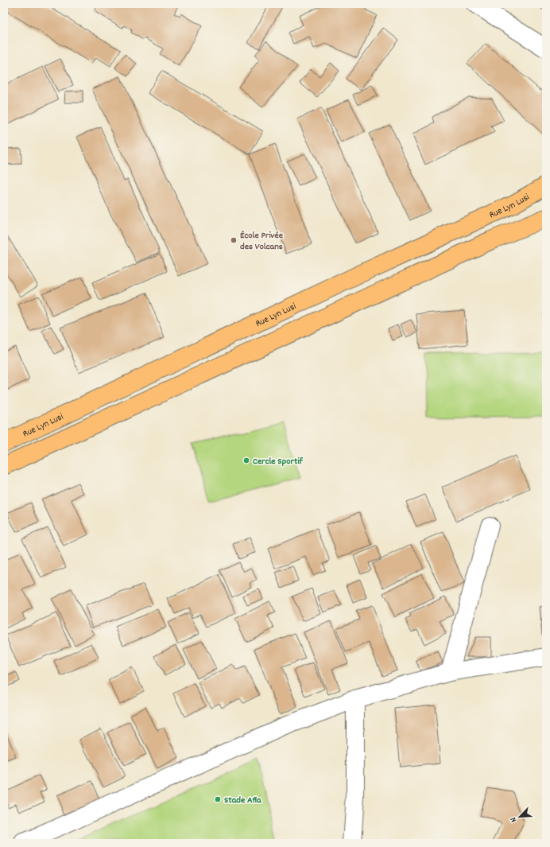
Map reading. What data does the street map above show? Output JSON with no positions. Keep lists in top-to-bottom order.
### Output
{
  "streets": {
    "main road": ["Rue Lyn Lusi"]
  },
  "places": ["École Privée des Volcans", "Cercle Sportif", "Stade Afia"],
  "north": "bottom left"
}
